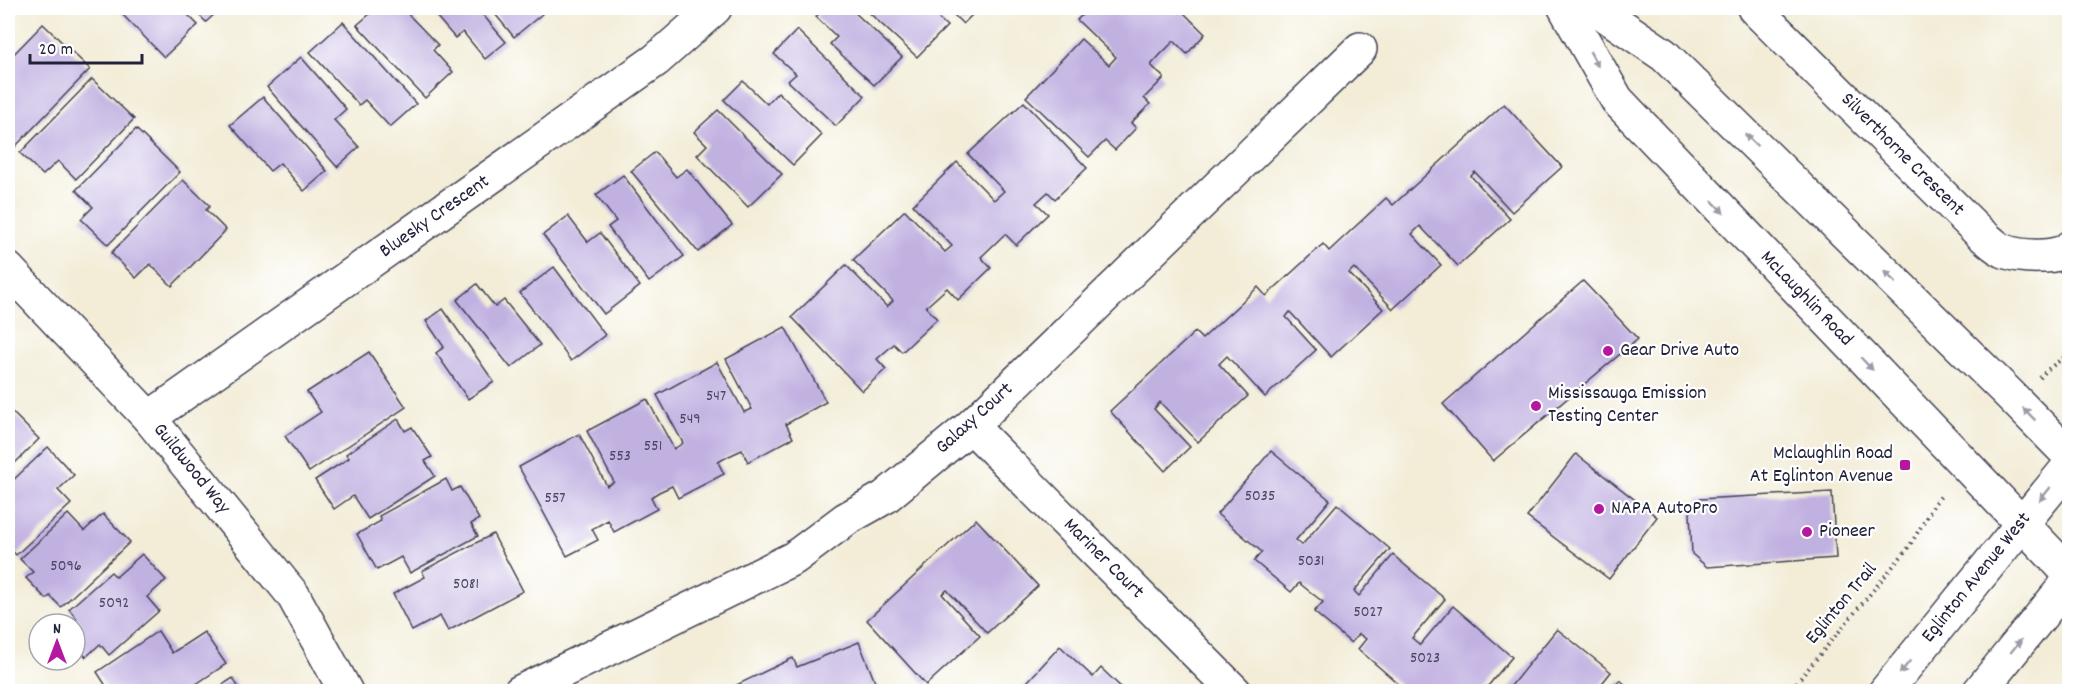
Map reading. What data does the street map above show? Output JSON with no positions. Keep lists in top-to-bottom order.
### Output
{
  "streets": {
    "street": [
      "Silverthorne Crescent",
      "Bluesky Crescent",
      "McLaughlin Road",
      "Galaxy Court",
      "Guildwood Way",
      "Mariner Court",
      "Eglinton Avenue West"
    ],
    "path": ["Eglinton Trail"]
  },
  "crossings": [
    ["Bluesky Crescent", "Guildwood Way"],
    ["McLaughlin Road", "Eglinton Avenue West"],
    ["Galaxy Court", "Mariner Court"]
  ],
  "places": {
    "other": [
      "Gear Drive Auto",
      "Mississauga Emission Testing Center",
      "NAPA AutoPro",
      "Pioneer"
    ],
    "transit": ["Mclaughlin Road At Eglinton Avenue"]
  },
  "house_numbers": [
    "547",
    "549",
    "551",
    "553",
    "5035",
    "557",
    "5031",
    "5096",
    "5081",
    "5092",
    "5027",
    "5023"
  ],
  "scale_bar": "20 m",
  "north": "top"
}
